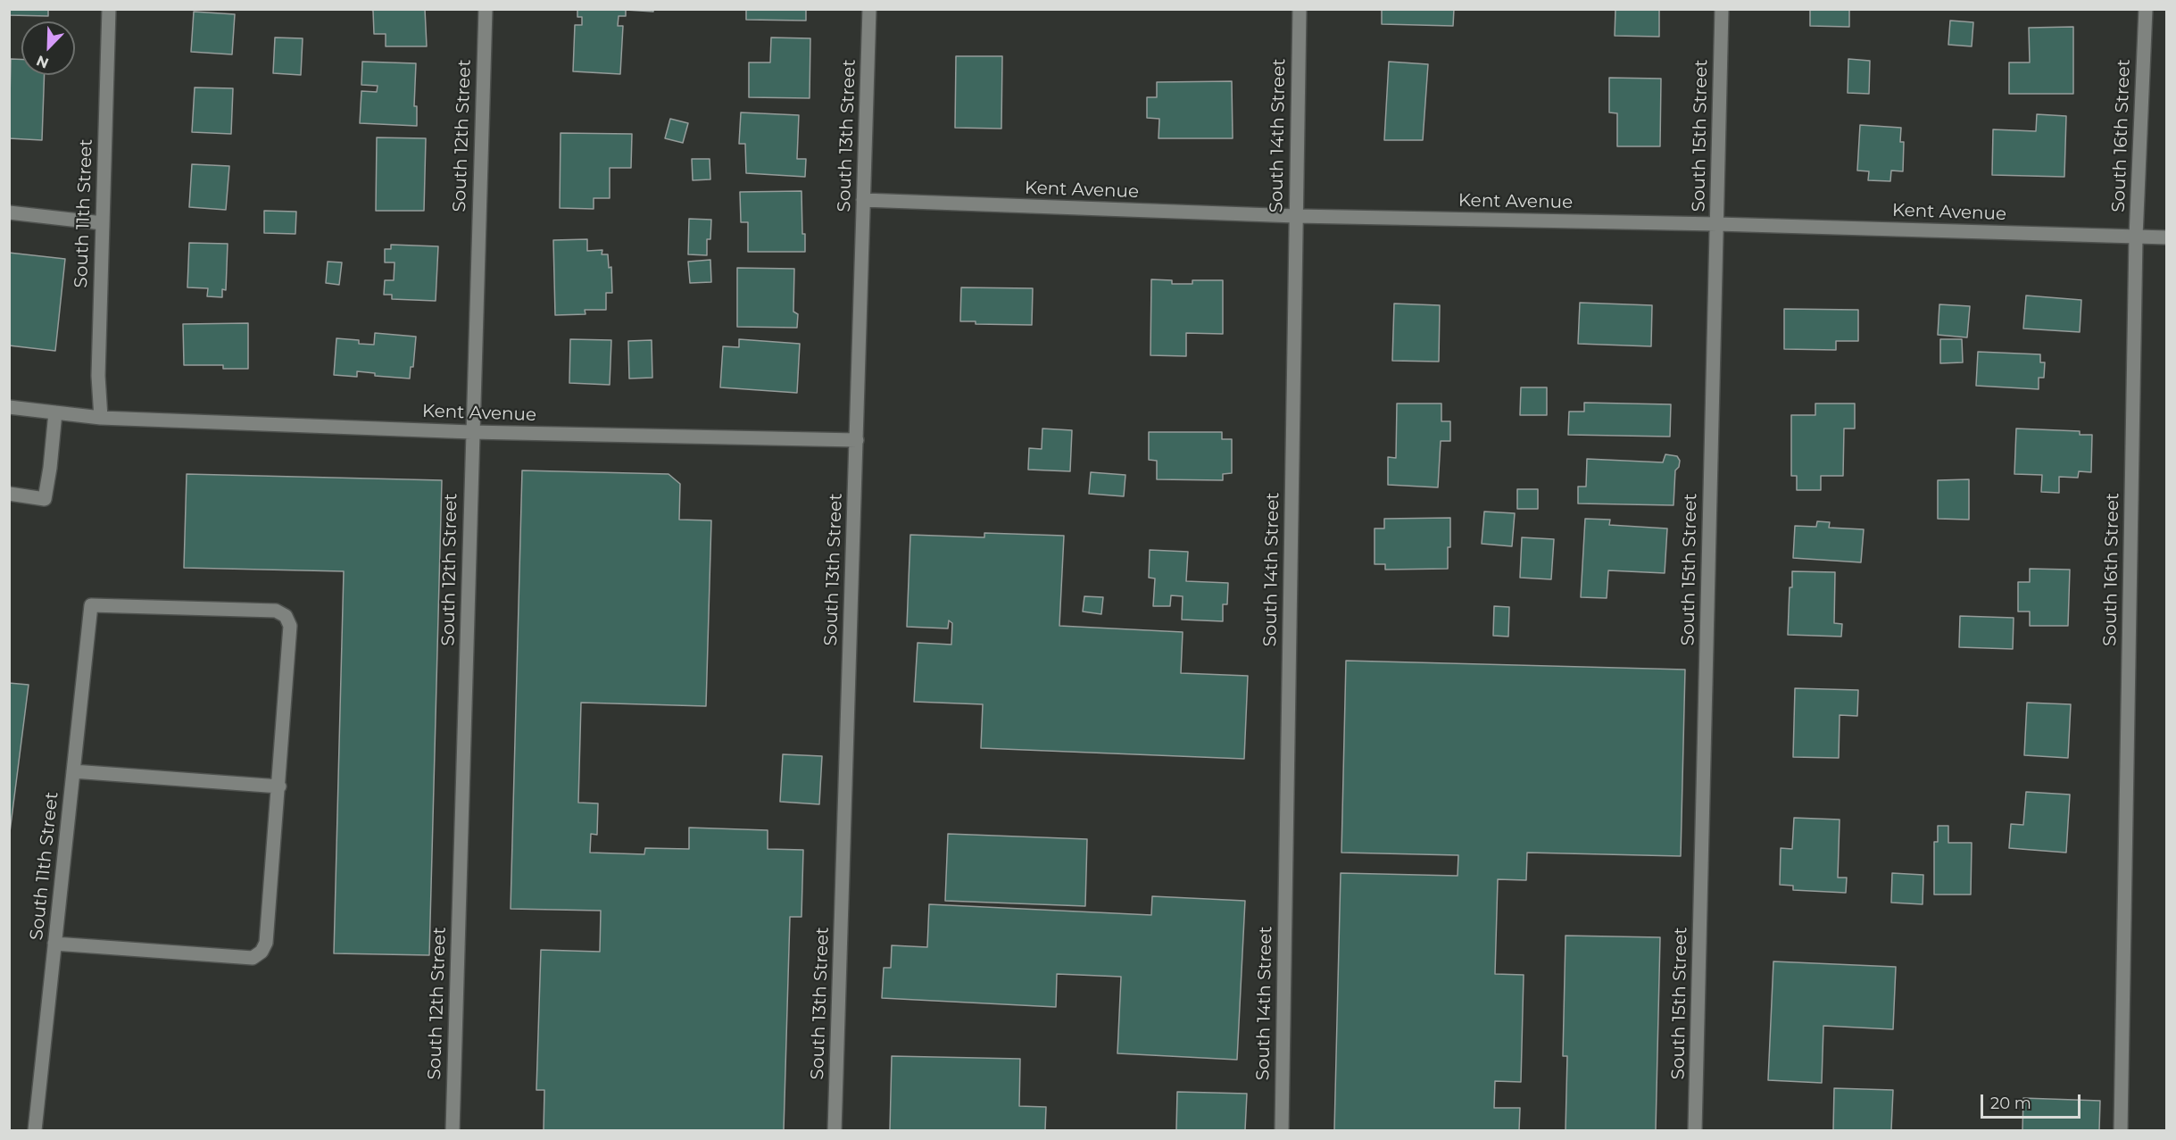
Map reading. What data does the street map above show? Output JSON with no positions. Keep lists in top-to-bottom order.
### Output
{
  "streets": {
    "street": [
      "South 12th Street",
      "South 13th Street",
      "South 14th Street",
      "South 15th Street",
      "South 16th Street",
      "Kent Avenue",
      "South 11th Street"
    ]
  },
  "crossings": [
    ["South 12th Street", "Kent Avenue"],
    ["South 13th Street", "Kent Avenue"],
    ["South 14th Street", "Kent Avenue"],
    ["South 15th Street", "Kent Avenue"],
    ["South 16th Street", "Kent Avenue"],
    ["Kent Avenue", "South 11th Street"]
  ],
  "scale_bar": "20 m",
  "north": "bottom left"
}
